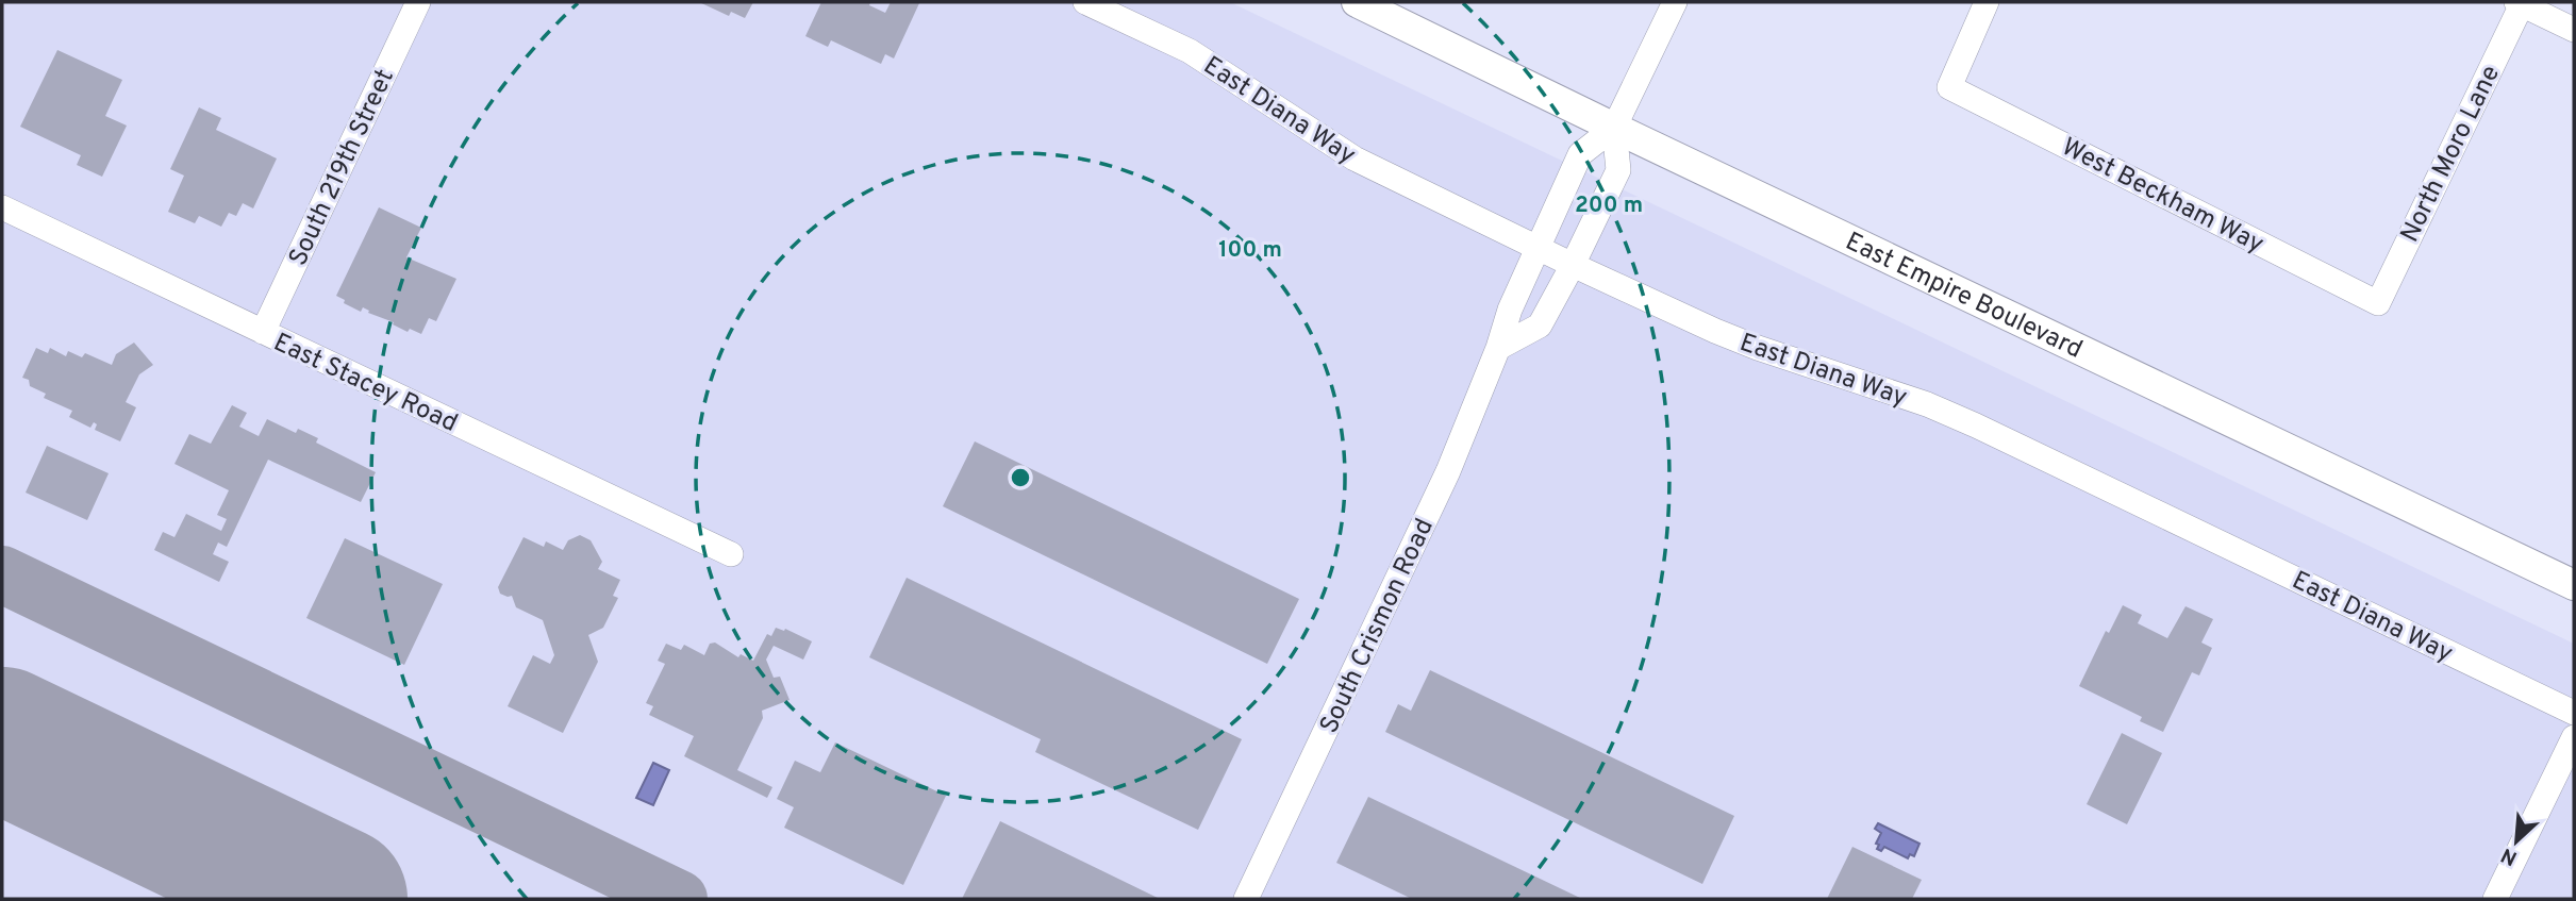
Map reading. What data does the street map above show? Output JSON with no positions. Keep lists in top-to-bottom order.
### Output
{
  "streets": {
    "street": [
      "East Diana Way",
      "North Moro Lane",
      "South 219th Street",
      "West Beckham Way",
      "East Empire Boulevard",
      "East Stacey Road",
      "South Crismon Road"
    ]
  },
  "crossings": [
    ["East Diana Way", "South Crismon Road"],
    ["North Moro Lane", "West Beckham Way"],
    ["South 219th Street", "East Stacey Road"],
    ["East Empire Boulevard", "South Crismon Road"]
  ],
  "north": "bottom left",
  "rings": ["200 m", "100 m"]
}
